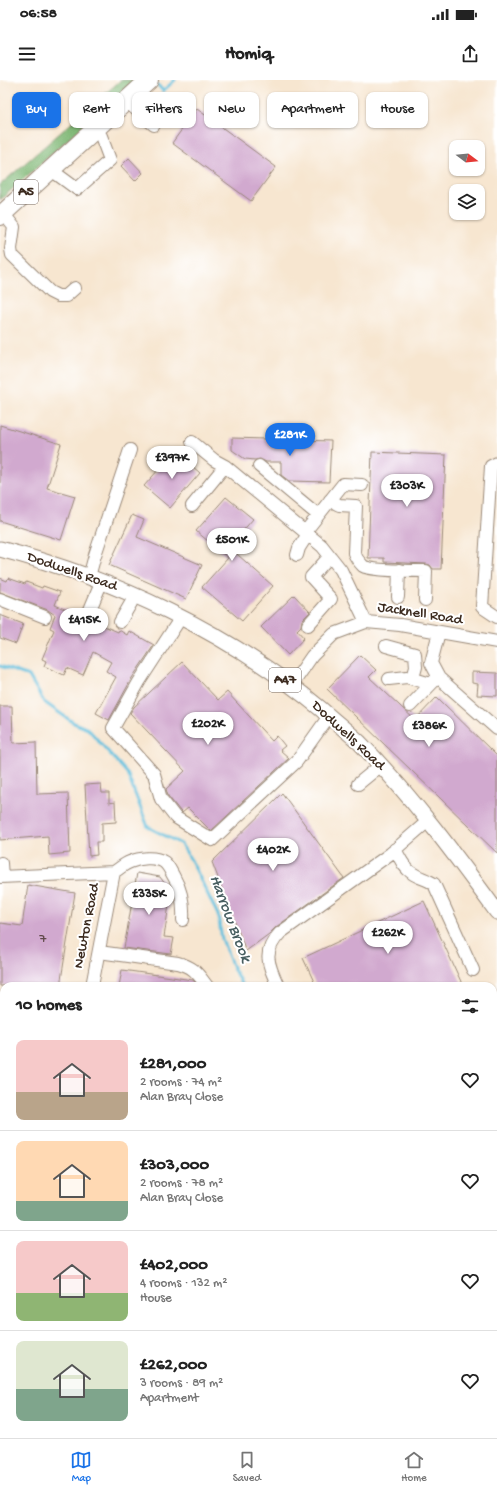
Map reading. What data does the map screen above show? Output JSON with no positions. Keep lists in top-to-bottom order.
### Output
{
  "streets": {
    "highway": ["A5"],
    "main road": ["Dodwells Road", "A47"],
    "street": ["Jacknell Road", "Newton Road"]
  },
  "crossings": [
    ["Dodwells Road", "Jacknell Road"]
  ],
  "water": ["Harrow Brook"],
  "house_numbers": ["7"],
  "north": "right",
  "page": {
    "status": "06:58",
    "header": "Homiq",
    "chip": [
      "Buy",
      "Rent",
      "Filters",
      "New",
      "Apartment",
      "House"
    ],
    "price": [
      "£281K",
      "£397K",
      "£303K",
      "£501K",
      "£415K",
      "£202K",
      "£386K",
      "£402K",
      "£335K",
      "£262K"
    ],
    "heading": "10 homes",
    "list": [
      {
        "name": "£281,000",
        "note": "2 rooms · 74 m² · Alan Bray Close"
      },
      {
        "name": "£303,000",
        "note": "2 rooms · 78 m² · Alan Bray Close"
      },
      {
        "name": "£402,000",
        "note": "4 rooms · 132 m² · House"
      },
      {
        "name": "£262,000",
        "note": "3 rooms · 89 m² · Apartment"
      }
    ],
    "tabs": ["Map", "Saved", "Home"]
  }
}
